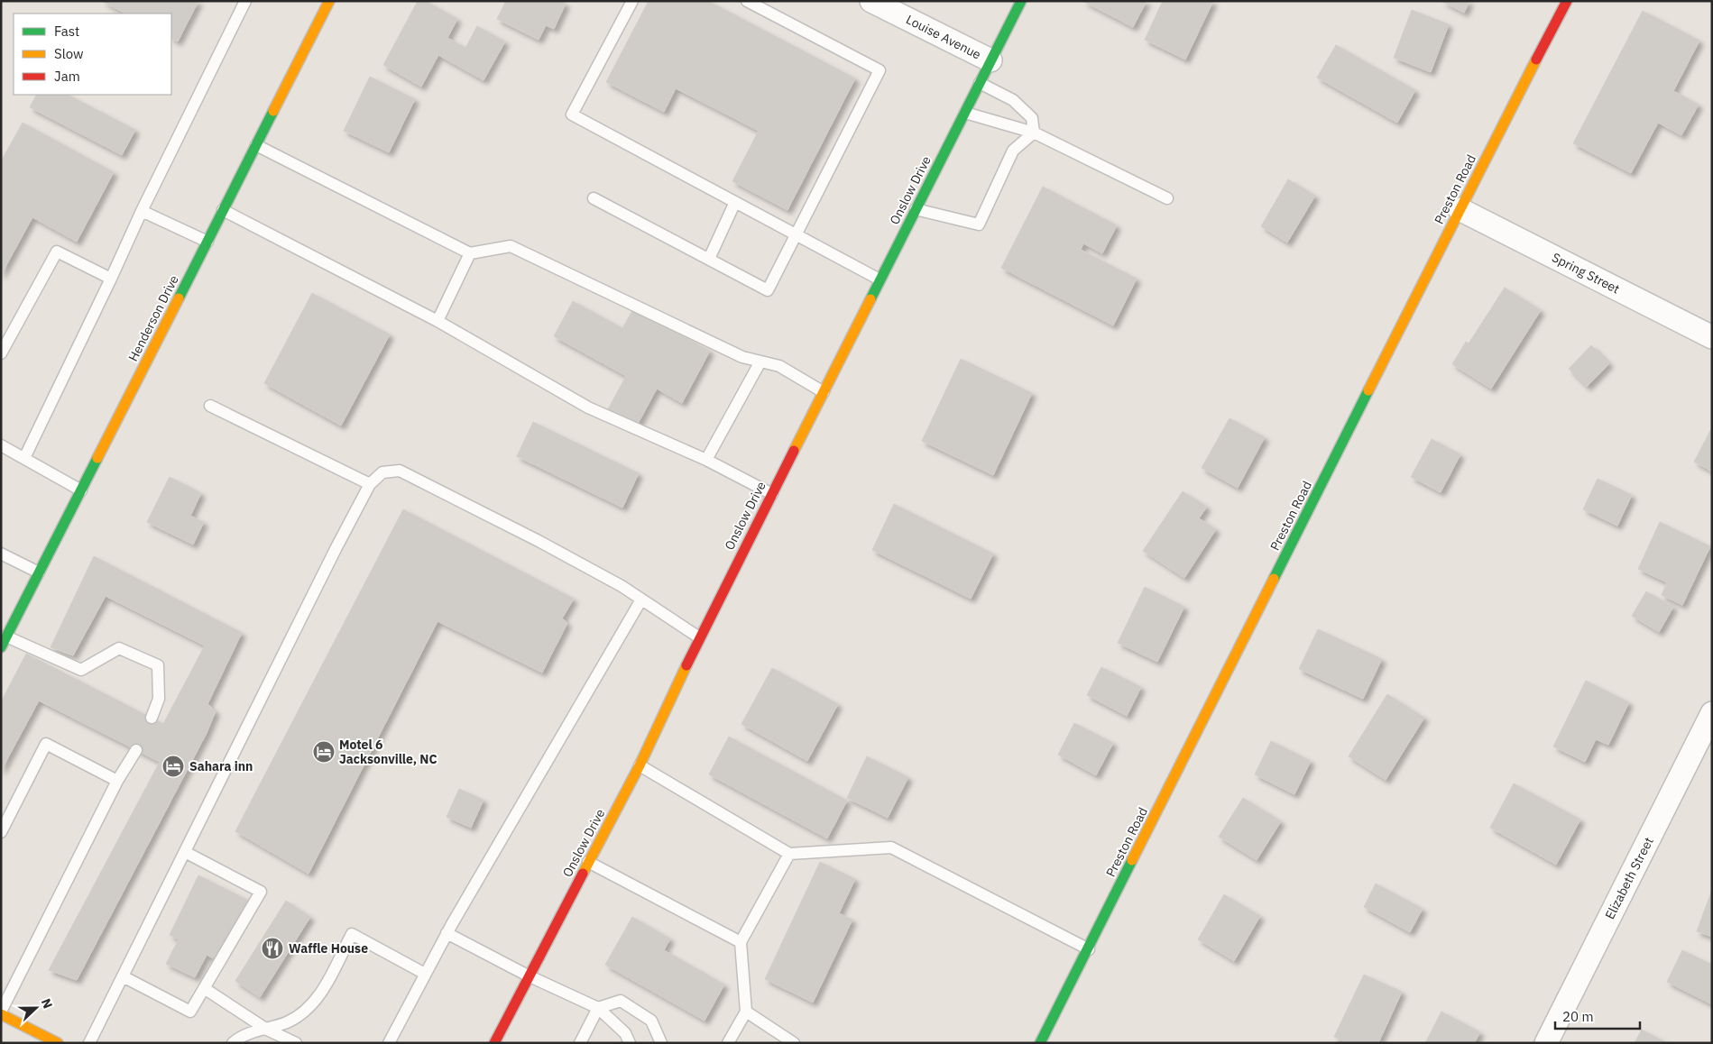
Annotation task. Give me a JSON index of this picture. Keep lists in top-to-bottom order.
{
  "streets": {
    "main road": ["Preston Road", "Onslow Drive", "Henderson Drive"],
    "street": ["Louise Avenue", "Spring Street", "Elizabeth Street"]
  },
  "crossings": [
    ["Louise Avenue", "Onslow Drive"],
    ["Preston Road", "Spring Street"]
  ],
  "places": {
    "hotel": ["Motel 6 Jacksonville, NC", "Sahara inn"],
    "restaurant": ["Waffle House"]
  },
  "legend": ["Fast", "Slow", "Jam"],
  "scale_bar": "20 m",
  "north": "right"
}
